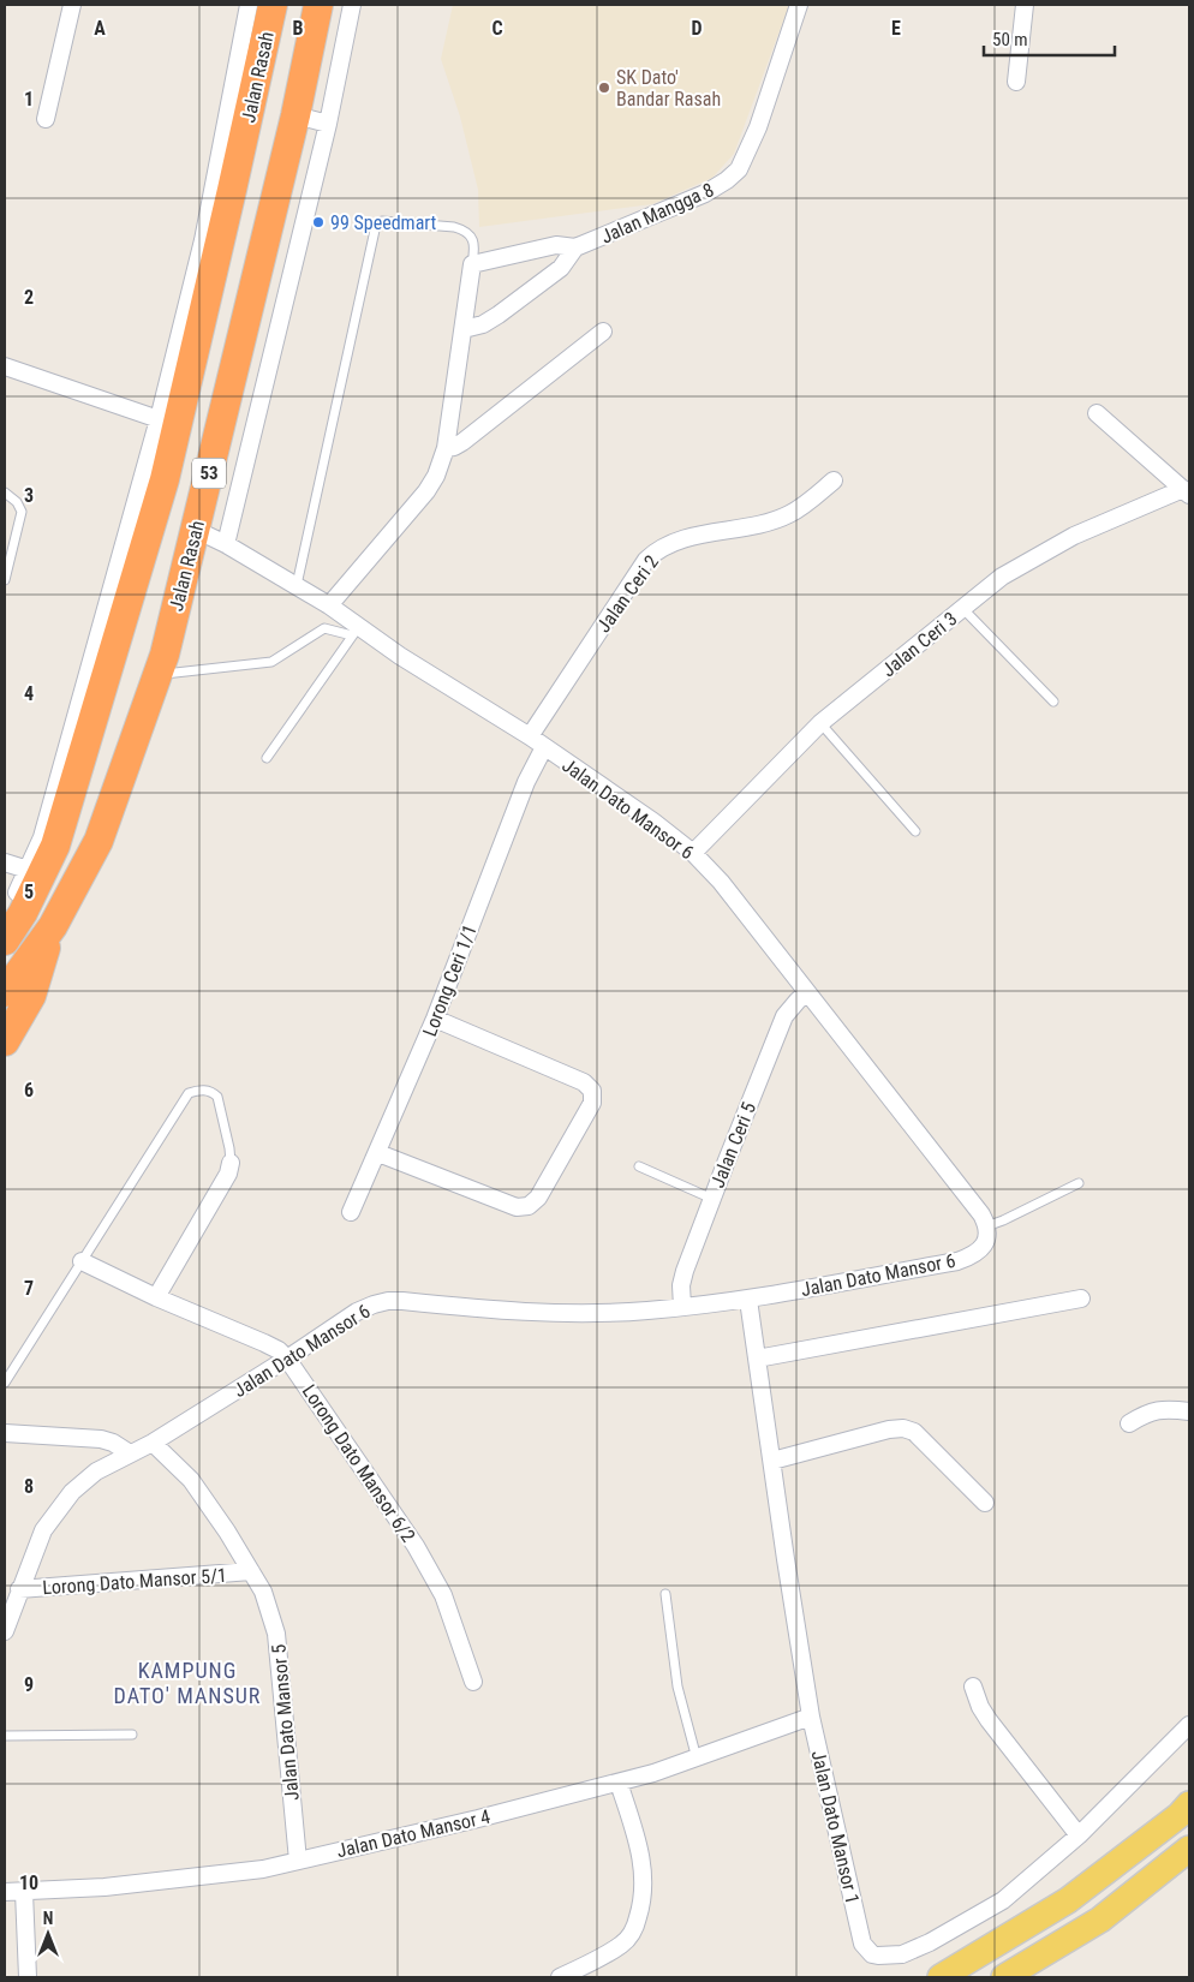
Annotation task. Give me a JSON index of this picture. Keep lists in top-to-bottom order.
{
  "streets": {
    "highway": ["Jalan Rasah", "53"],
    "street": [
      "Jalan Mangga 8",
      "Jalan Ceri 2",
      "Jalan Ceri 3",
      "Jalan Dato Mansor 6",
      "Lorong Ceri 1/1",
      "Jalan Ceri 5",
      "Lorong Dato Mansor 6/2",
      "Lorong Dato Mansor 5/1",
      "Jalan Dato Mansor 5",
      "Jalan Dato Mansor 1",
      "Jalan Dato Mansor 4"
    ]
  },
  "crossings": [
    ["Jalan Rasah", "Jalan Dato Mansor 6"],
    ["Jalan Ceri 2", "Jalan Dato Mansor 6"],
    ["Jalan Ceri 3", "Jalan Dato Mansor 6"],
    ["Jalan Dato Mansor 6", "Lorong Ceri 1/1"],
    ["Jalan Dato Mansor 6", "Jalan Ceri 5"],
    ["Jalan Dato Mansor 6", "Lorong Dato Mansor 6/2"],
    ["Jalan Dato Mansor 6", "Lorong Dato Mansor 5/1"],
    ["Jalan Dato Mansor 6", "Jalan Dato Mansor 5"],
    ["Jalan Dato Mansor 6", "Jalan Dato Mansor 1"],
    ["Lorong Dato Mansor 5/1", "Jalan Dato Mansor 5"],
    ["Jalan Dato Mansor 5", "Jalan Dato Mansor 4"],
    ["Jalan Dato Mansor 1", "Jalan Dato Mansor 4"]
  ],
  "districts": ["KAMPUNG DATO' MANSUR"],
  "places": ["SK Dato' Bandar Rasah", "99 Speedmart"],
  "scale_bar": "50 m",
  "north": "top",
  "grid": {
    "columns": [
      "A",
      "B",
      "C",
      "D",
      "E"
    ],
    "rows": [
      "1",
      "2",
      "3",
      "4",
      "5",
      "6",
      "7",
      "8",
      "9",
      "10"
    ]
  }
}
